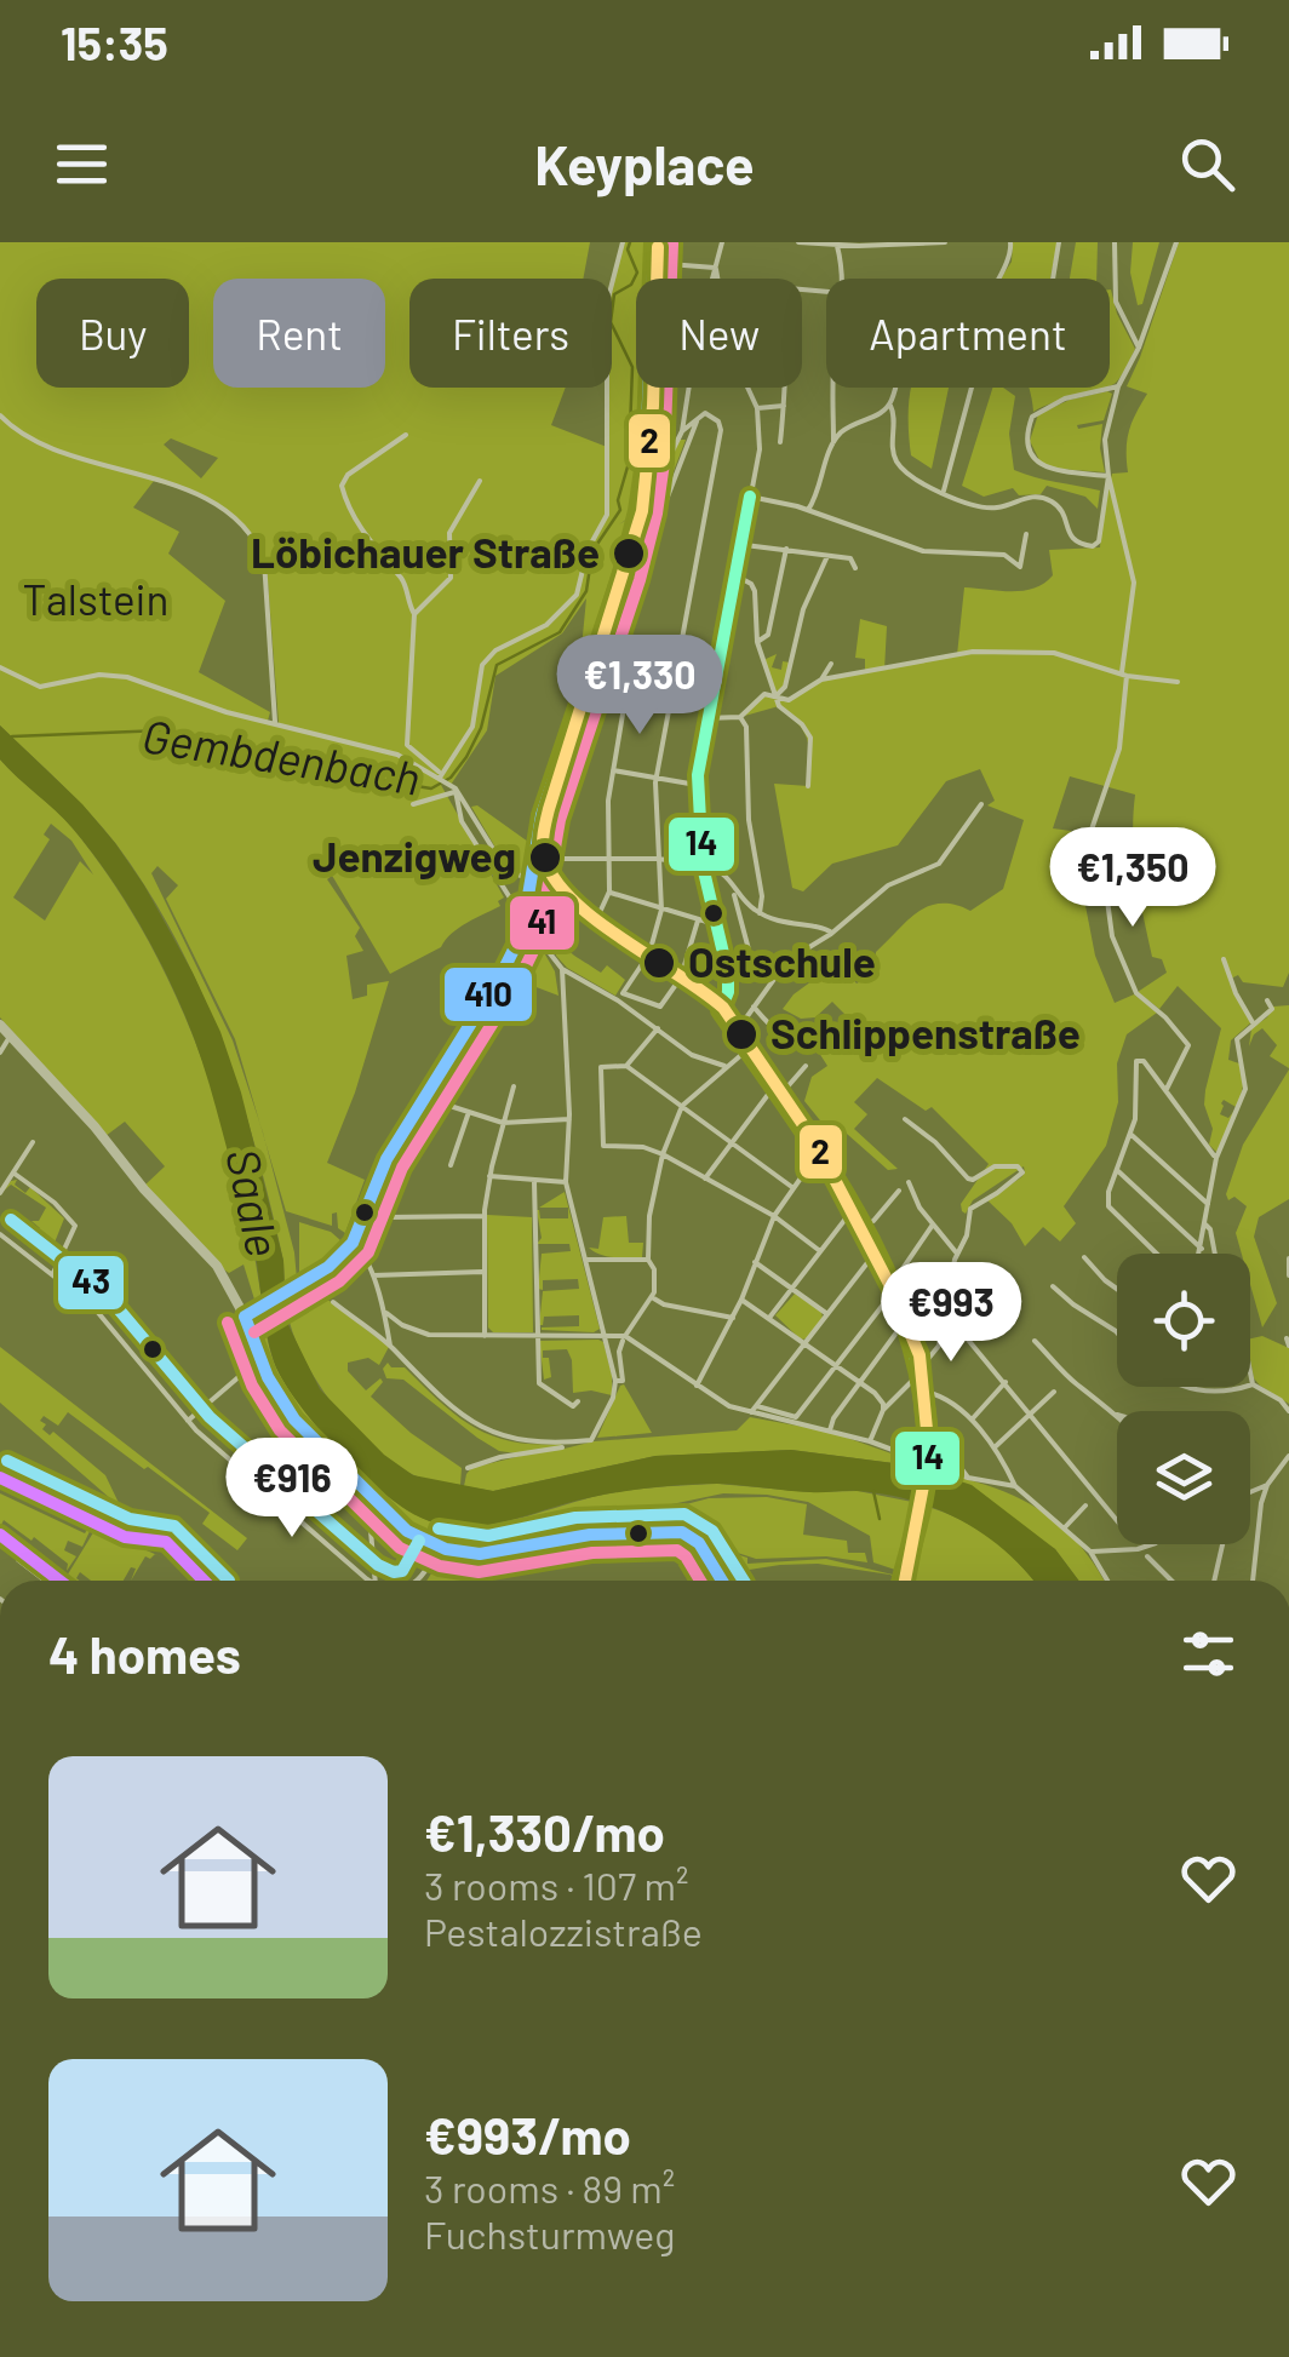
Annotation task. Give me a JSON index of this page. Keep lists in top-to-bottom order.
{
  "water": ["Gembdenbach", "Saale"],
  "parks": ["Talstein"],
  "places": [
    "Löbichauer Straße",
    "Jenzigweg",
    "Ostschule",
    "Schlippenstraße"
  ],
  "lines": [
    "transit line 410",
    "transit line 41",
    "transit line 2",
    "transit line 14",
    "transit line 43"
  ],
  "page": {
    "status": "15:35",
    "header": "Keyplace",
    "chip": [
      "Buy",
      "Rent",
      "Filters",
      "New",
      "Apartment"
    ],
    "price": [
      "€1,330",
      "€1,350",
      "€993",
      "€916"
    ],
    "heading": "4 homes",
    "list": [
      {
        "name": "€1,330/mo",
        "note": "3 rooms · 107 m² · Pestalozzistraße"
      },
      {
        "name": "€993/mo",
        "note": "3 rooms · 89 m² · Fuchsturmweg"
      }
    ]
  }
}
